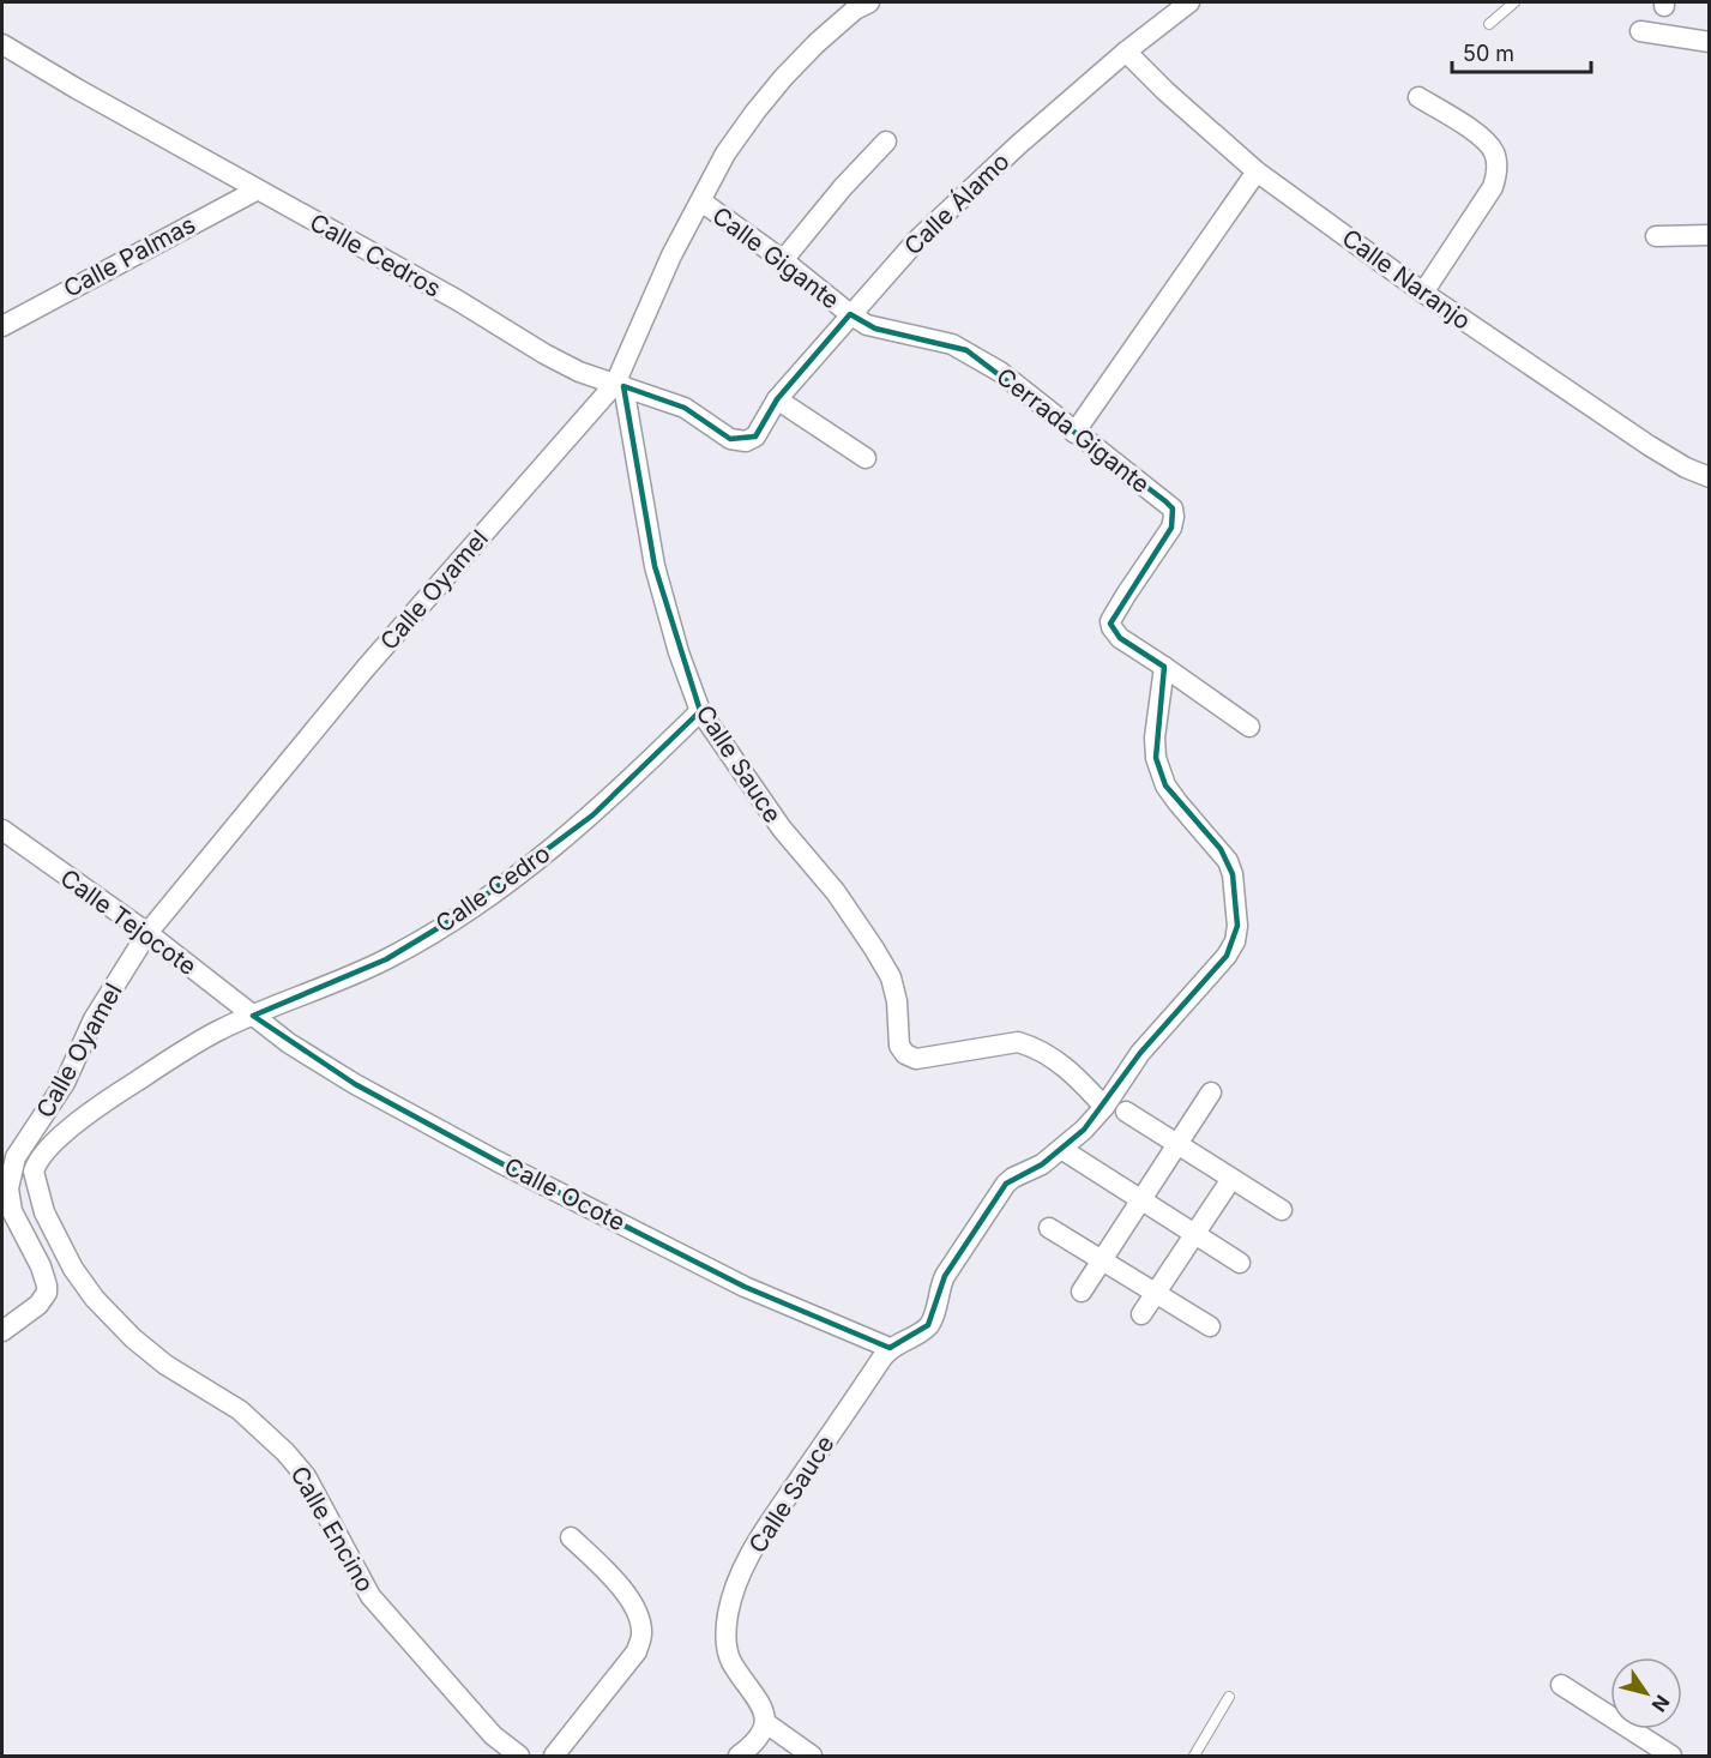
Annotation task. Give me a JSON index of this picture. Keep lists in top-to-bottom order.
{
  "streets": {
    "street": [
      "Calle Álamo",
      "Calle Cedros",
      "Calle Palmas",
      "Calle Gigante",
      "Calle Naranjo",
      "Cerrada Gigante",
      "Calle Oyamel",
      "Calle Sauce",
      "Calle Cedro",
      "Calle Tejocote",
      "Calle Ocote",
      "Calle Encino"
    ]
  },
  "crossings": [
    ["Calle Álamo", "Calle Cedros"],
    ["Calle Álamo", "Calle Gigante"],
    ["Calle Álamo", "Calle Naranjo"],
    ["Calle Álamo", "Cerrada Gigante"],
    ["Calle Cedros", "Calle Palmas"],
    ["Calle Cedros", "Calle Oyamel"],
    ["Calle Cedros", "Calle Sauce"],
    ["Calle Gigante", "Cerrada Gigante"],
    ["Calle Gigante", "Calle Oyamel"],
    ["Cerrada Gigante", "Calle Sauce"],
    ["Calle Oyamel", "Calle Sauce"],
    ["Calle Oyamel", "Calle Tejocote"],
    ["Calle Sauce", "Calle Cedro"],
    ["Calle Sauce", "Calle Ocote"],
    ["Calle Cedro", "Calle Tejocote"],
    ["Calle Cedro", "Calle Ocote"],
    ["Calle Cedro", "Calle Encino"],
    ["Calle Tejocote", "Calle Ocote"]
  ],
  "scale_bar": "50 m",
  "north": "bottom right"
}
